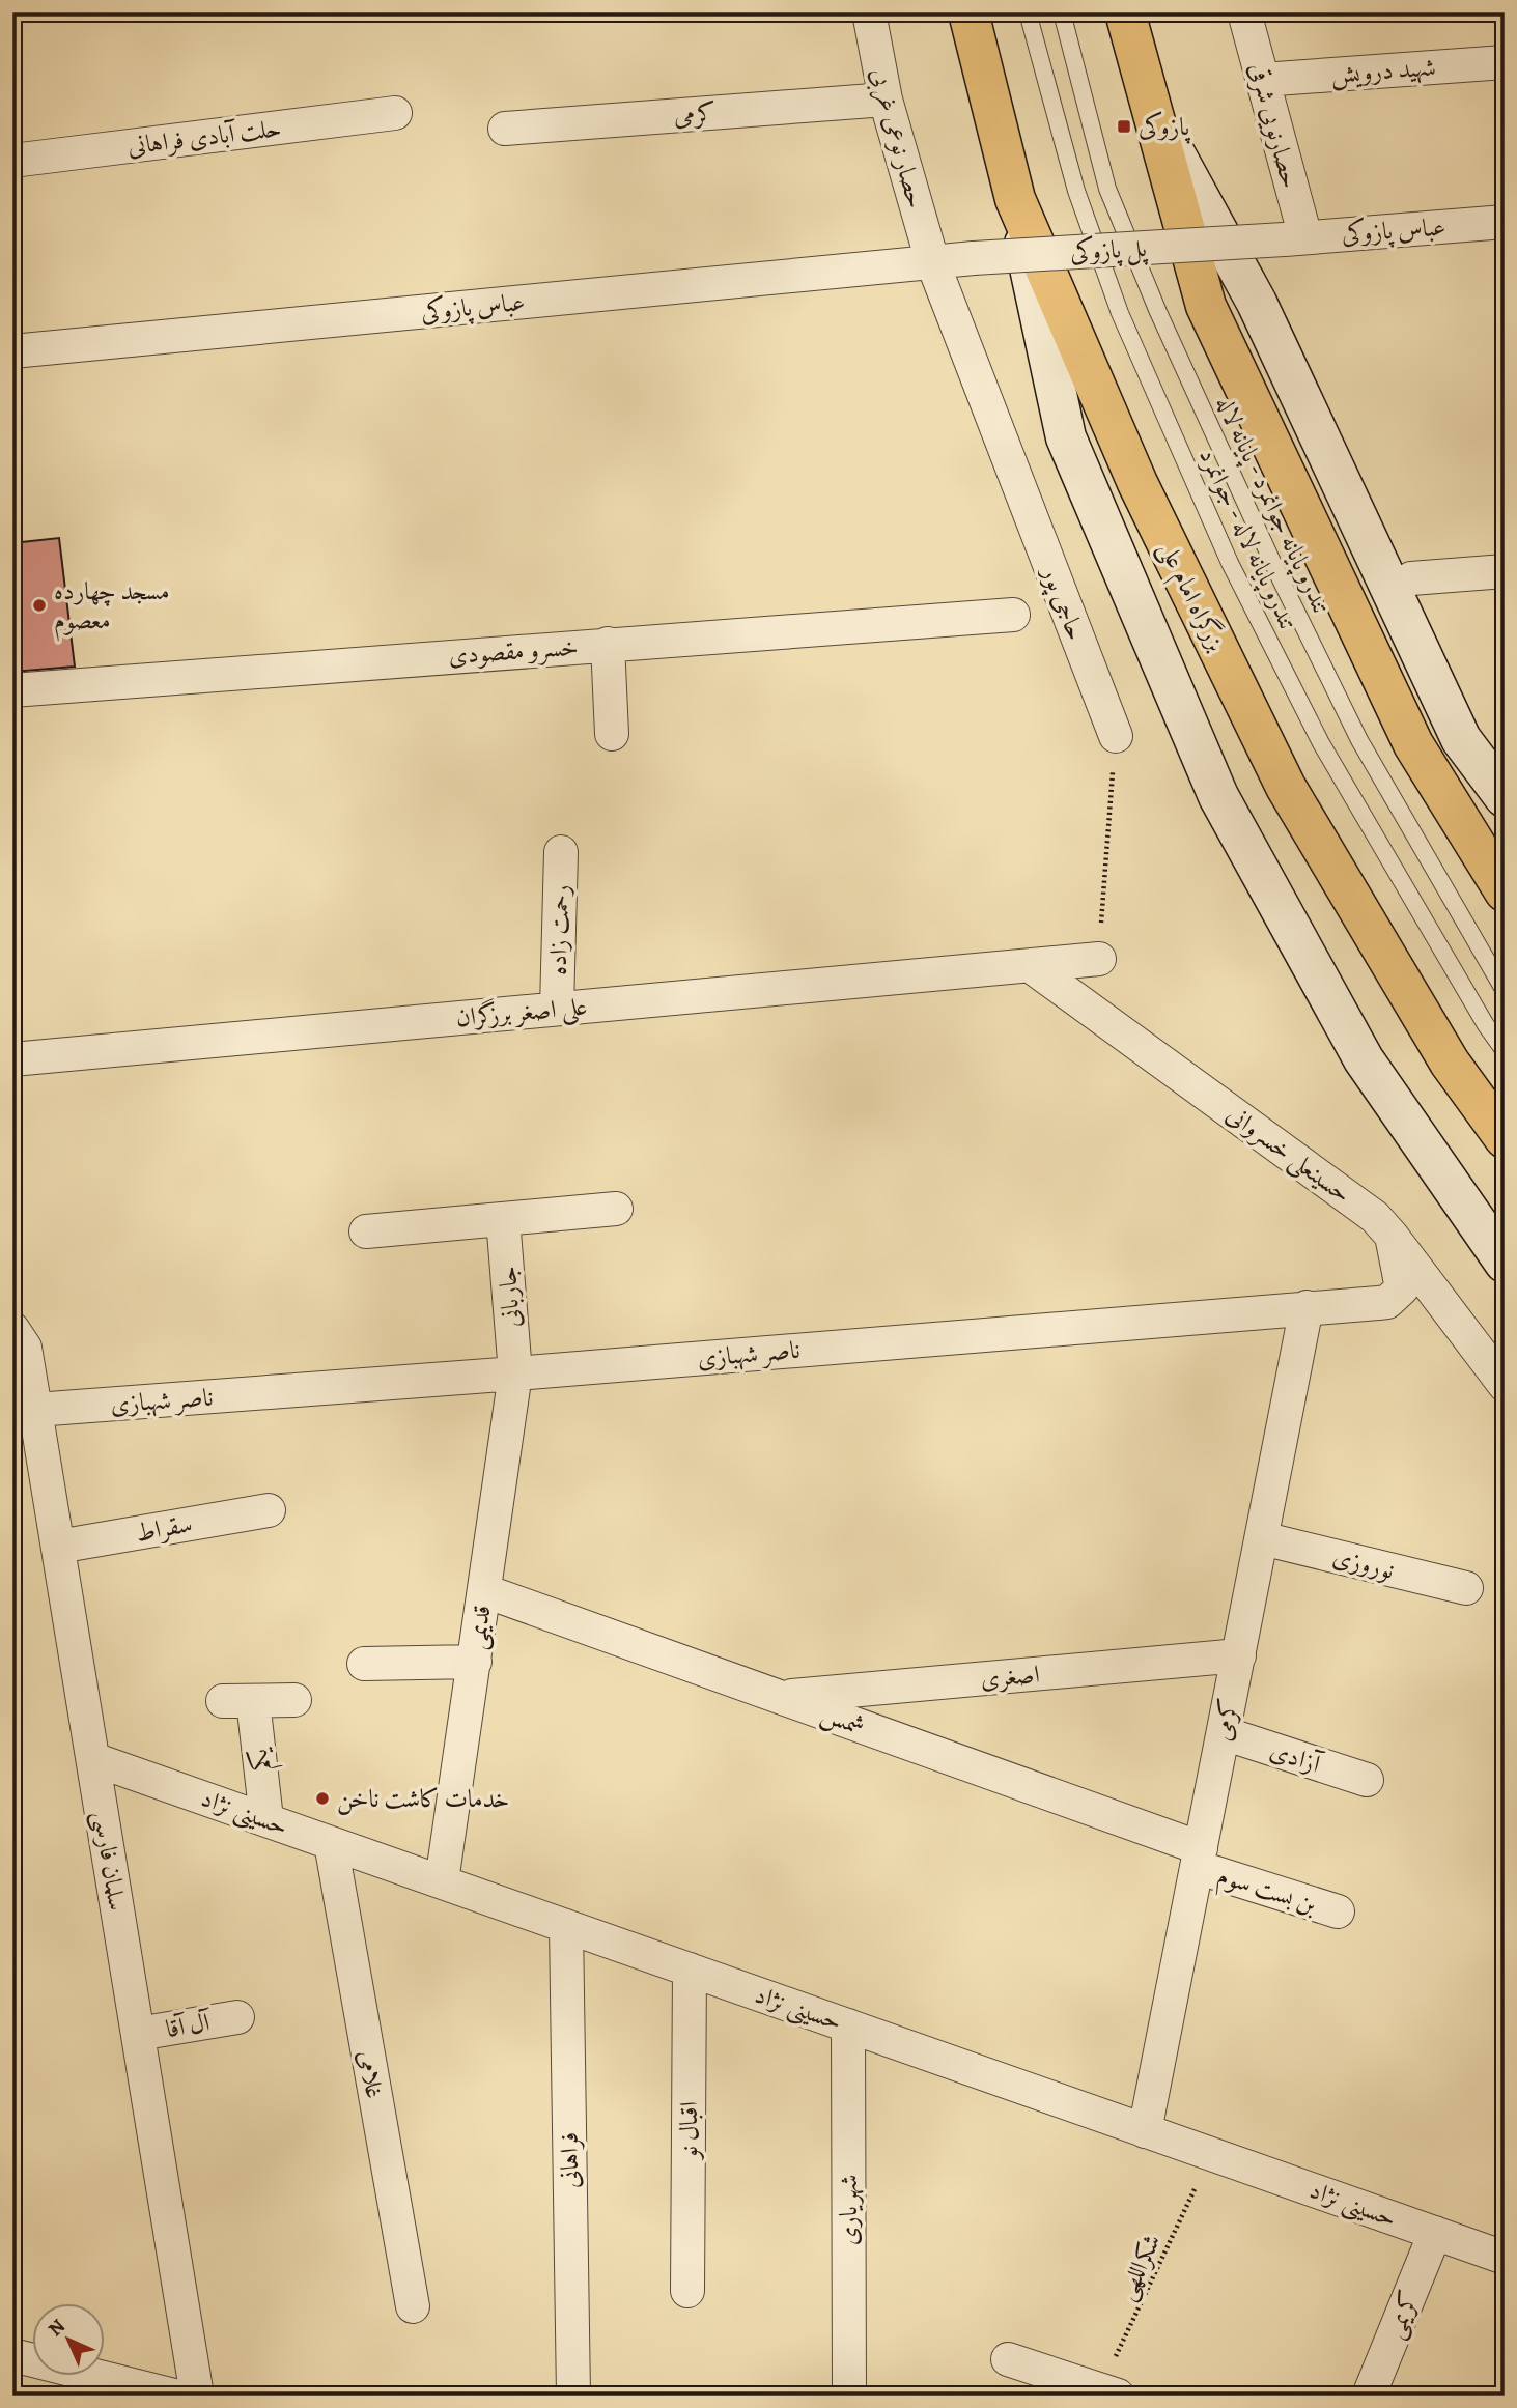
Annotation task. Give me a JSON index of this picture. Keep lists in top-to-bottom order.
{
  "streets": {
    "highway": ["بزرگراه امام علی"],
    "street": [
      "شهید درویش",
      "کرمی",
      "حصارنویی شرقی",
      "حلت آبادی فراهانی",
      "حصار نوعی غربی",
      "عباس پازوکی",
      "پل پازوکی",
      "حاجی پور",
      "خسرو مقصودی",
      "رحمت زاده",
      "علی اصغر برزگران",
      "حسینعلی خسروانی",
      "جاربانی",
      "ناصر شهبازی",
      "سقراط",
      "نوروزی",
      "قدیمی",
      "اصغری",
      "شمس",
      "آزادی",
      "یکم",
      "حسینی نژاد",
      "سلمان فارسی",
      "بن بست سوم",
      "آل آقا",
      "غلامی",
      "اقبال نو",
      "فراهانی",
      "شهریاری",
      "کریمی"
    ],
    "lane": ["تندرو پایانه جوانمرد - پایانه لاله", "تندرو پایانه لاله - جوانمرد"],
    "path": ["شکراللهی"]
  },
  "crossings": [
    ["شهید درویش", "حصارنویی شرقی"],
    ["کرمی", "حصار نوعی غربی"],
    ["کرمی", "ناصر شهبازی"],
    ["کرمی", "نوروزی"],
    ["کرمی", "اصغری"],
    ["کرمی", "شمس"],
    ["کرمی", "آزادی"],
    ["کرمی", "حسینی نژاد"],
    ["کرمی", "بن بست سوم"],
    ["حصارنویی شرقی", "عباس پازوکی"],
    ["حصارنویی شرقی", "پل پازوکی"],
    ["حصار نوعی غربی", "عباس پازوکی"],
    ["حصار نوعی غربی", "پل پازوکی"],
    ["حصار نوعی غربی", "حاجی پور"],
    ["عباس پازوکی", "پل پازوکی"],
    ["عباس پازوکی", "حاجی پور"],
    ["پل پازوکی", "حاجی پور"],
    ["رحمت زاده", "علی اصغر برزگران"],
    ["علی اصغر برزگران", "حسینعلی خسروانی"],
    ["حسینعلی خسروانی", "ناصر شهبازی"],
    ["جاربانی", "ناصر شهبازی"],
    ["جاربانی", "قدیمی"],
    ["ناصر شهبازی", "قدیمی"],
    ["ناصر شهبازی", "سلمان فارسی"],
    ["سقراط", "سلمان فارسی"],
    ["قدیمی", "شمس"],
    ["قدیمی", "حسینی نژاد"],
    ["اصغری", "شمس"],
    ["شمس", "بن بست سوم"],
    ["یکم", "حسینی نژاد"],
    ["حسینی نژاد", "سلمان فارسی"],
    ["حسینی نژاد", "غلامی"],
    ["حسینی نژاد", "اقبال نو"],
    ["حسینی نژاد", "فراهانی"],
    ["حسینی نژاد", "شهریاری"],
    ["حسینی نژاد", "شکراللهی"],
    ["حسینی نژاد", "کریمی"],
    ["سلمان فارسی", "آل آقا"]
  ],
  "places": {
    "transit": ["پازوکی"],
    "other": ["مسجد چهارده معصوم", "خدمات کاشت ناخن"]
  },
  "north": "top left"
}
